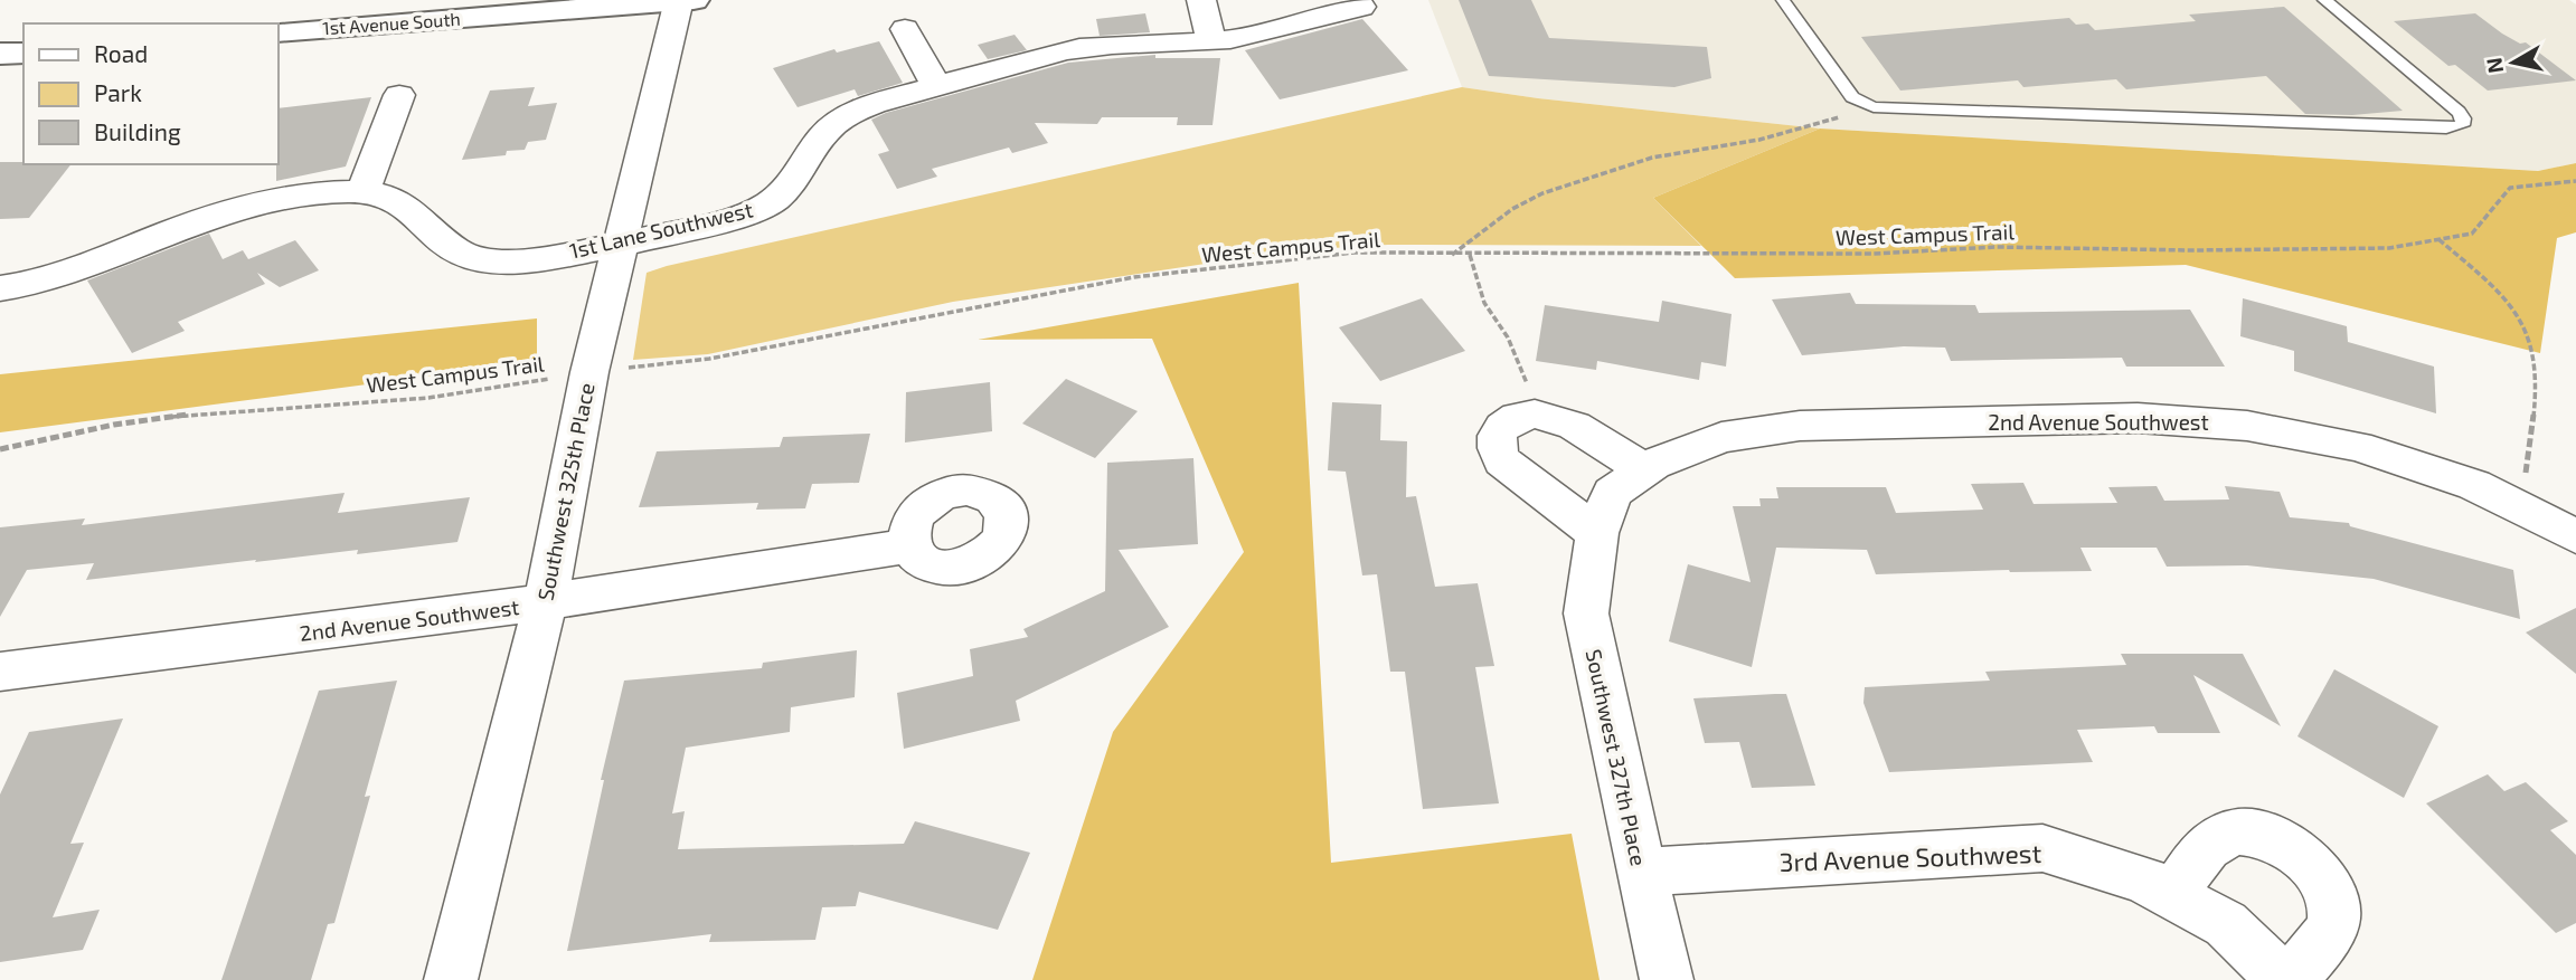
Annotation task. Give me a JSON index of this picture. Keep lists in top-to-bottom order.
{
  "streets": {
    "main road": ["1st Avenue South"],
    "street": [
      "1st Lane Southwest",
      "2nd Avenue Southwest",
      "Southwest 325th Place",
      "Southwest 327th Place",
      "3rd Avenue Southwest"
    ],
    "path": ["West Campus Trail"]
  },
  "crossings": [
    ["1st Avenue South", "Southwest 325th Place"],
    ["1st Lane Southwest", "Southwest 325th Place"],
    ["West Campus Trail", "Southwest 325th Place"],
    ["2nd Avenue Southwest", "Southwest 325th Place"],
    ["2nd Avenue Southwest", "Southwest 327th Place"],
    ["Southwest 327th Place", "3rd Avenue Southwest"]
  ],
  "legend": ["Road", "Park", "Building"],
  "north": "left"
}
